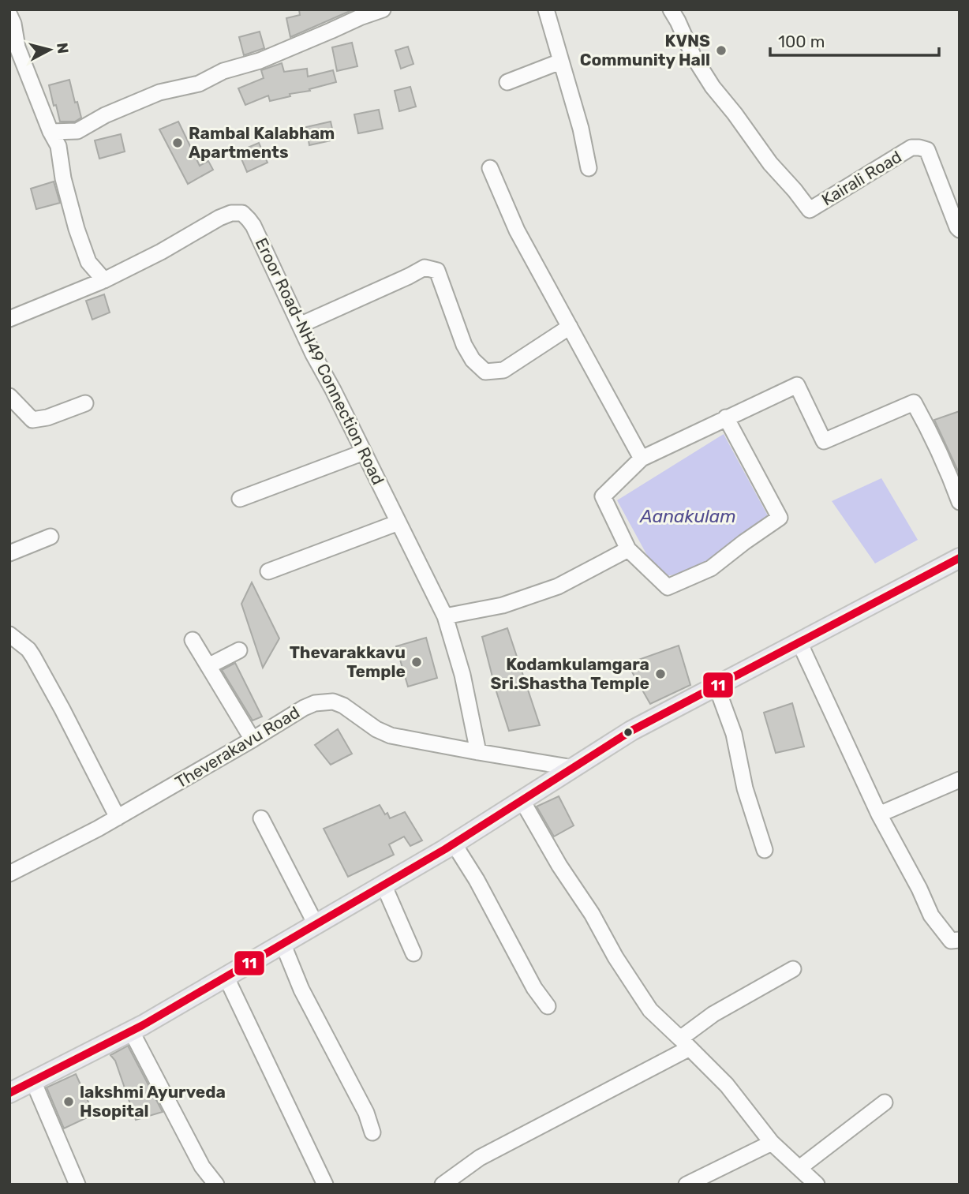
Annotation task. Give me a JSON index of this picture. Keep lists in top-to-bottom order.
{
  "streets": {
    "street": ["Kairali Road", "Eroor Road-NH49 Connection Road", "Theverakavu Road"]
  },
  "crossings": [
    ["Eroor Road-NH49 Connection Road", "Theverakavu Road"]
  ],
  "water": ["Aanakulam"],
  "places": [
    "KVNS Community Hall",
    "Rambal Kalabham Apartments",
    "Thevarakkavu Temple",
    "Kodamkulamgara Sri.Shastha Temple",
    "lakshmi Ayurveda Hsopital"
  ],
  "lines": ["transit line 11"],
  "scale_bar": "100 m",
  "north": "right"
}
